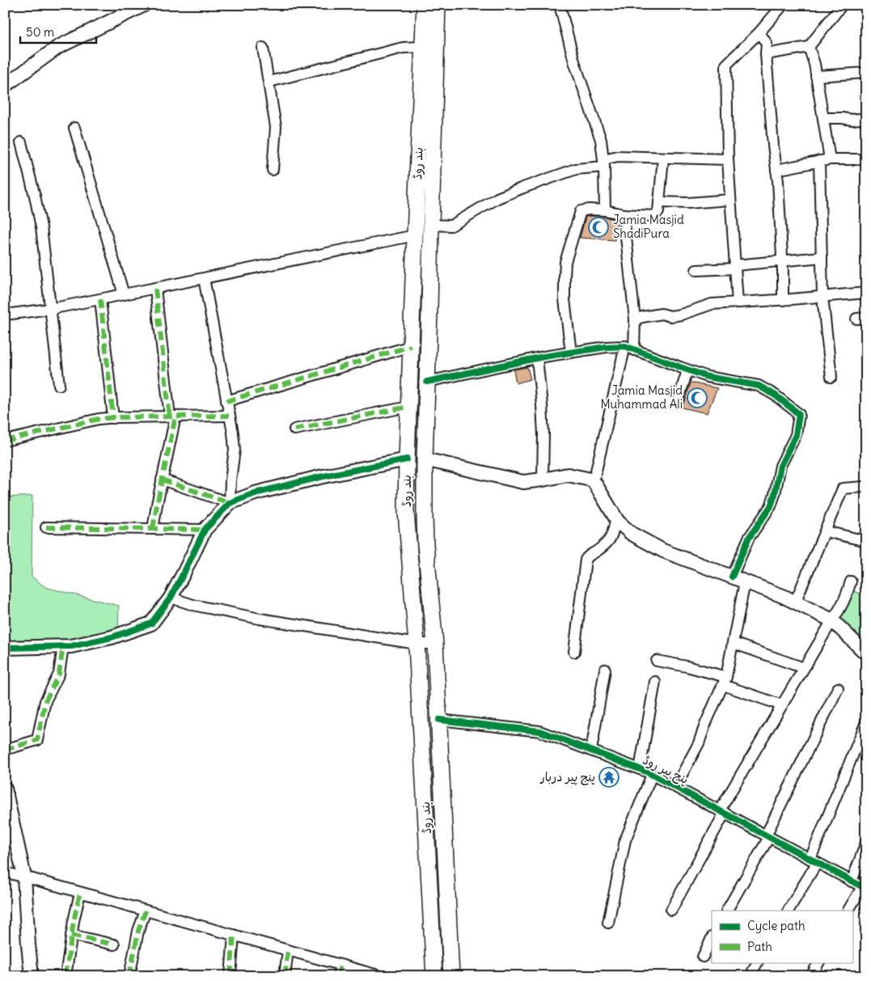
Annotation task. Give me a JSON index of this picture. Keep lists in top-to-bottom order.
{
  "streets": {
    "main road": ["بند روڈ"],
    "street": ["پنج پیر روڈ"]
  },
  "crossings": [
    ["بند روڈ", "پنج پیر روڈ"]
  ],
  "places": {
    "mosque": ["Jamia Masjid ShadiPura", "Jamia Masjid Muhammad Ali"],
    "temple": ["پنج پیر دربار"]
  },
  "legend": ["Cycle path", "Path"],
  "scale_bar": "50 m"
}
